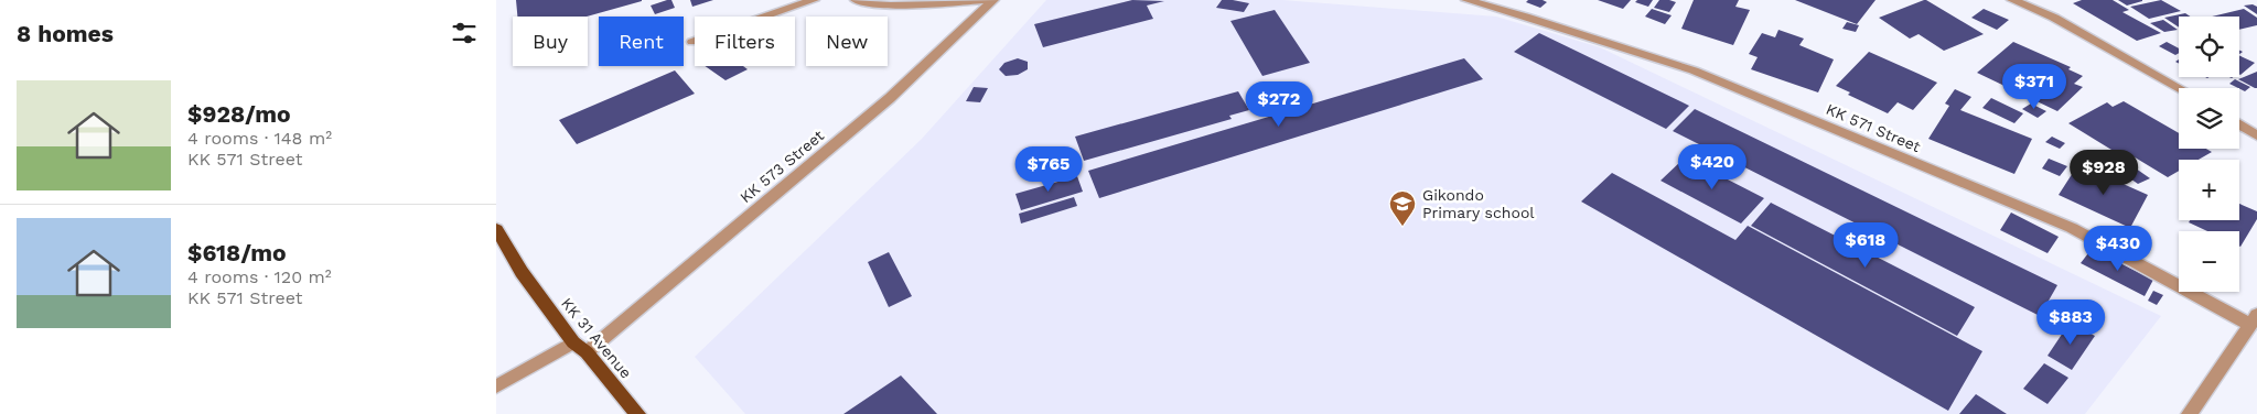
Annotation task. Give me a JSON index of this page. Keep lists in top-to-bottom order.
{
  "streets": {
    "main road": ["KK 31 Avenue"],
    "street": ["KK 571 Street", "KK 573 Street"]
  },
  "crossings": [
    ["KK 573 Street", "KK 31 Avenue"]
  ],
  "places": {
    "school or university": ["Gikondo Primary school"]
  },
  "page": {
    "heading": "8 homes",
    "map_buttons": ["+", "−"],
    "chip": [
      "Buy",
      "Rent",
      "Filters",
      "New"
    ],
    "price": [
      "$371",
      "$272",
      "$420",
      "$765",
      "$928",
      "$618",
      "$430",
      "$883"
    ],
    "list": [
      {
        "name": "$928/mo",
        "note": "4 rooms · 148 m² · KK 571 Street"
      },
      {
        "name": "$618/mo",
        "note": "4 rooms · 120 m² · KK 571 Street"
      }
    ]
  }
}
